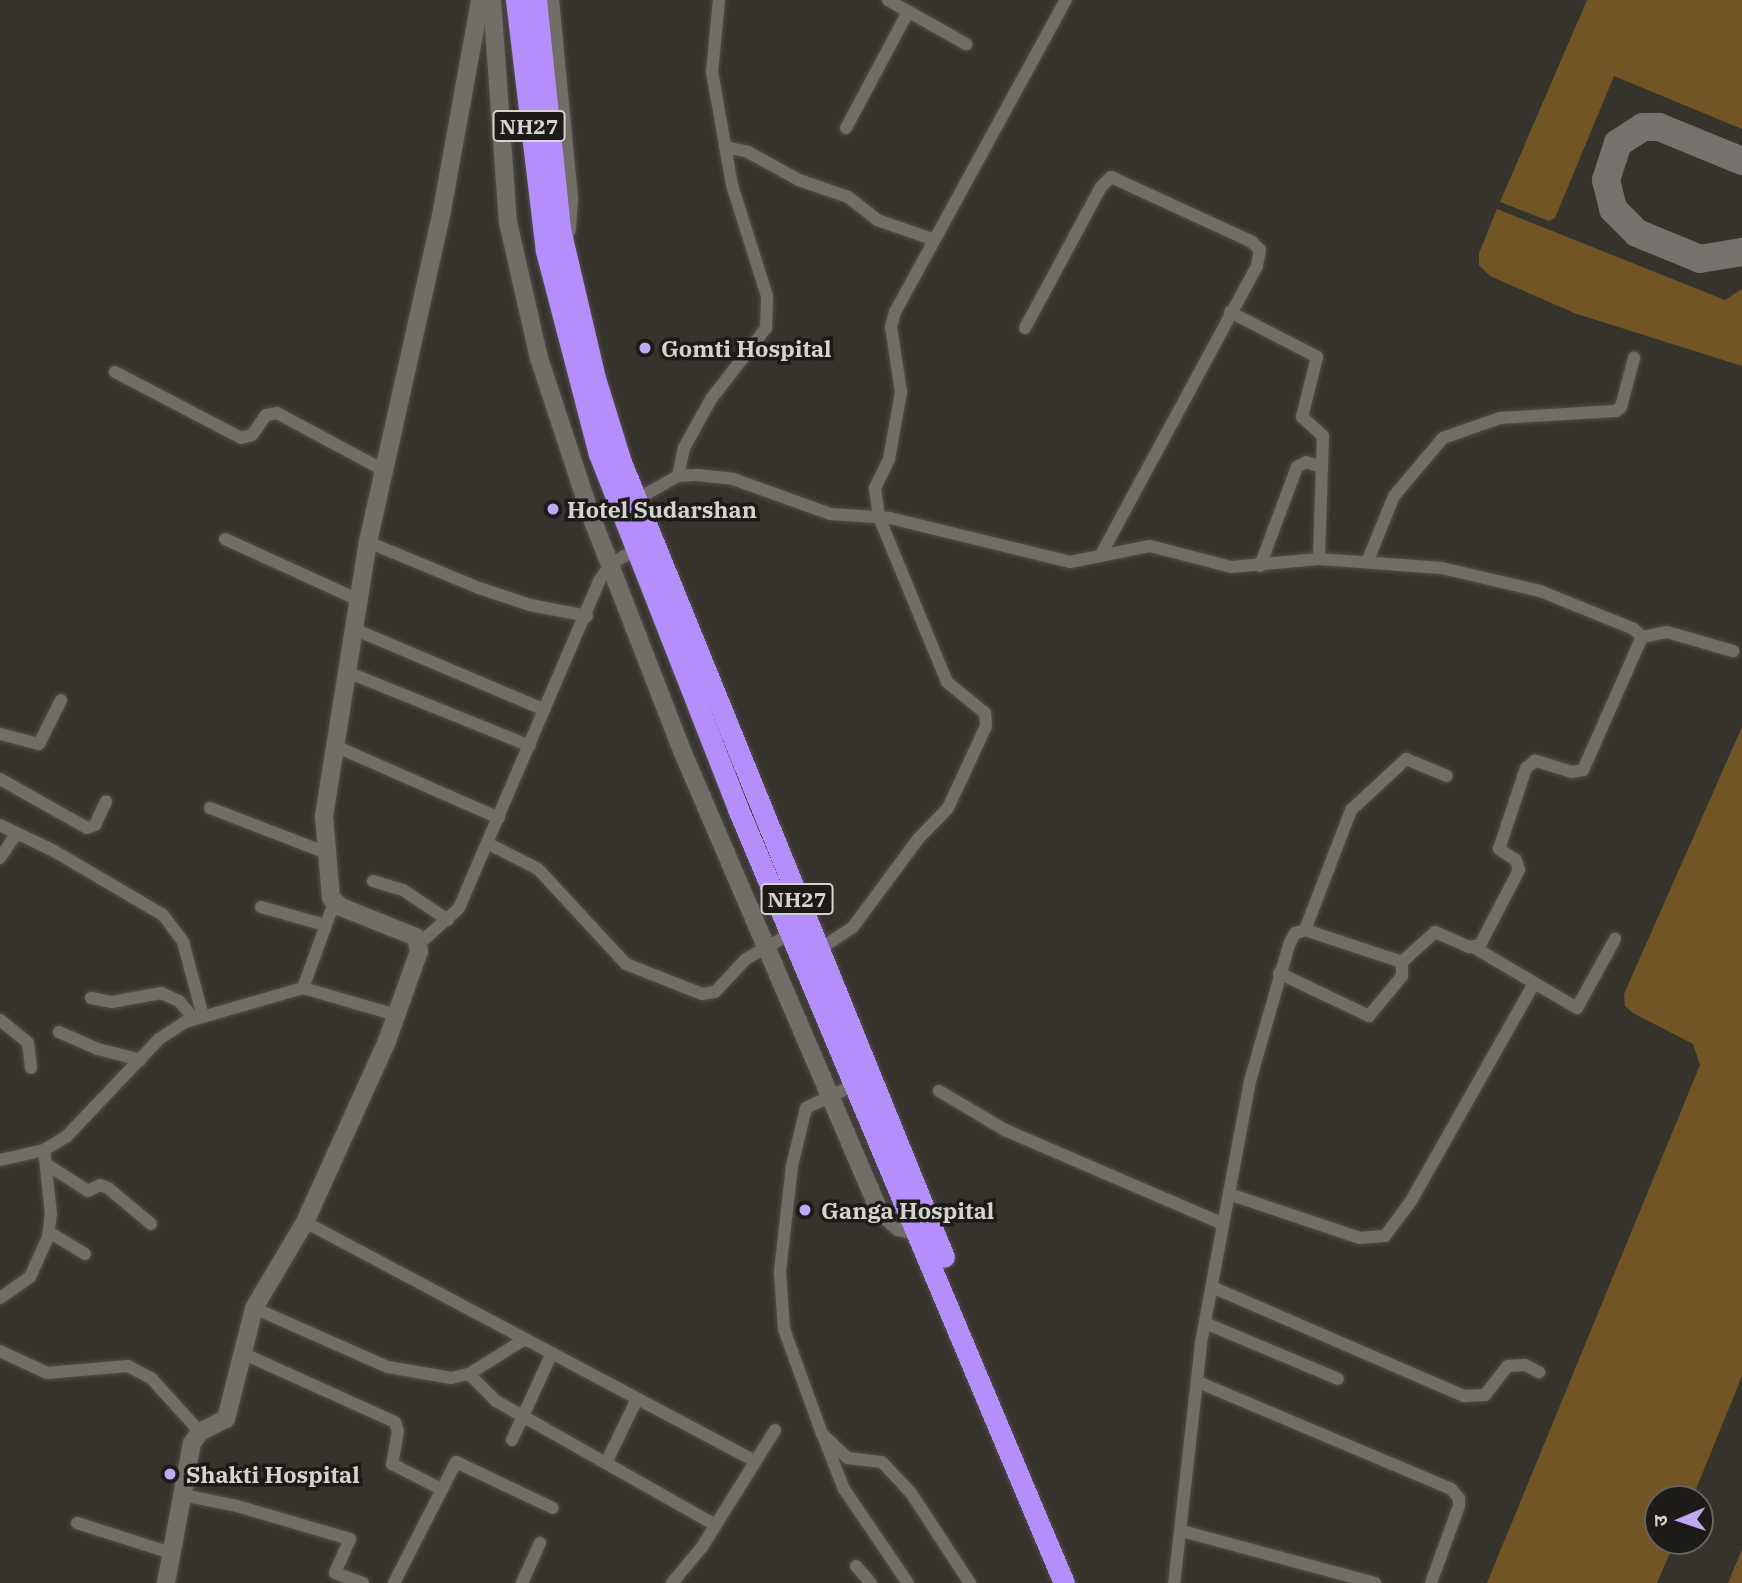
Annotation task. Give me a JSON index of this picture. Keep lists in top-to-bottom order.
{
  "streets": {
    "highway": ["NH27"]
  },
  "places": [
    "Gomti Hospital",
    "Hotel Sudarshan",
    "Ganga Hospital",
    "Shakti Hospital"
  ],
  "north": "left"
}
